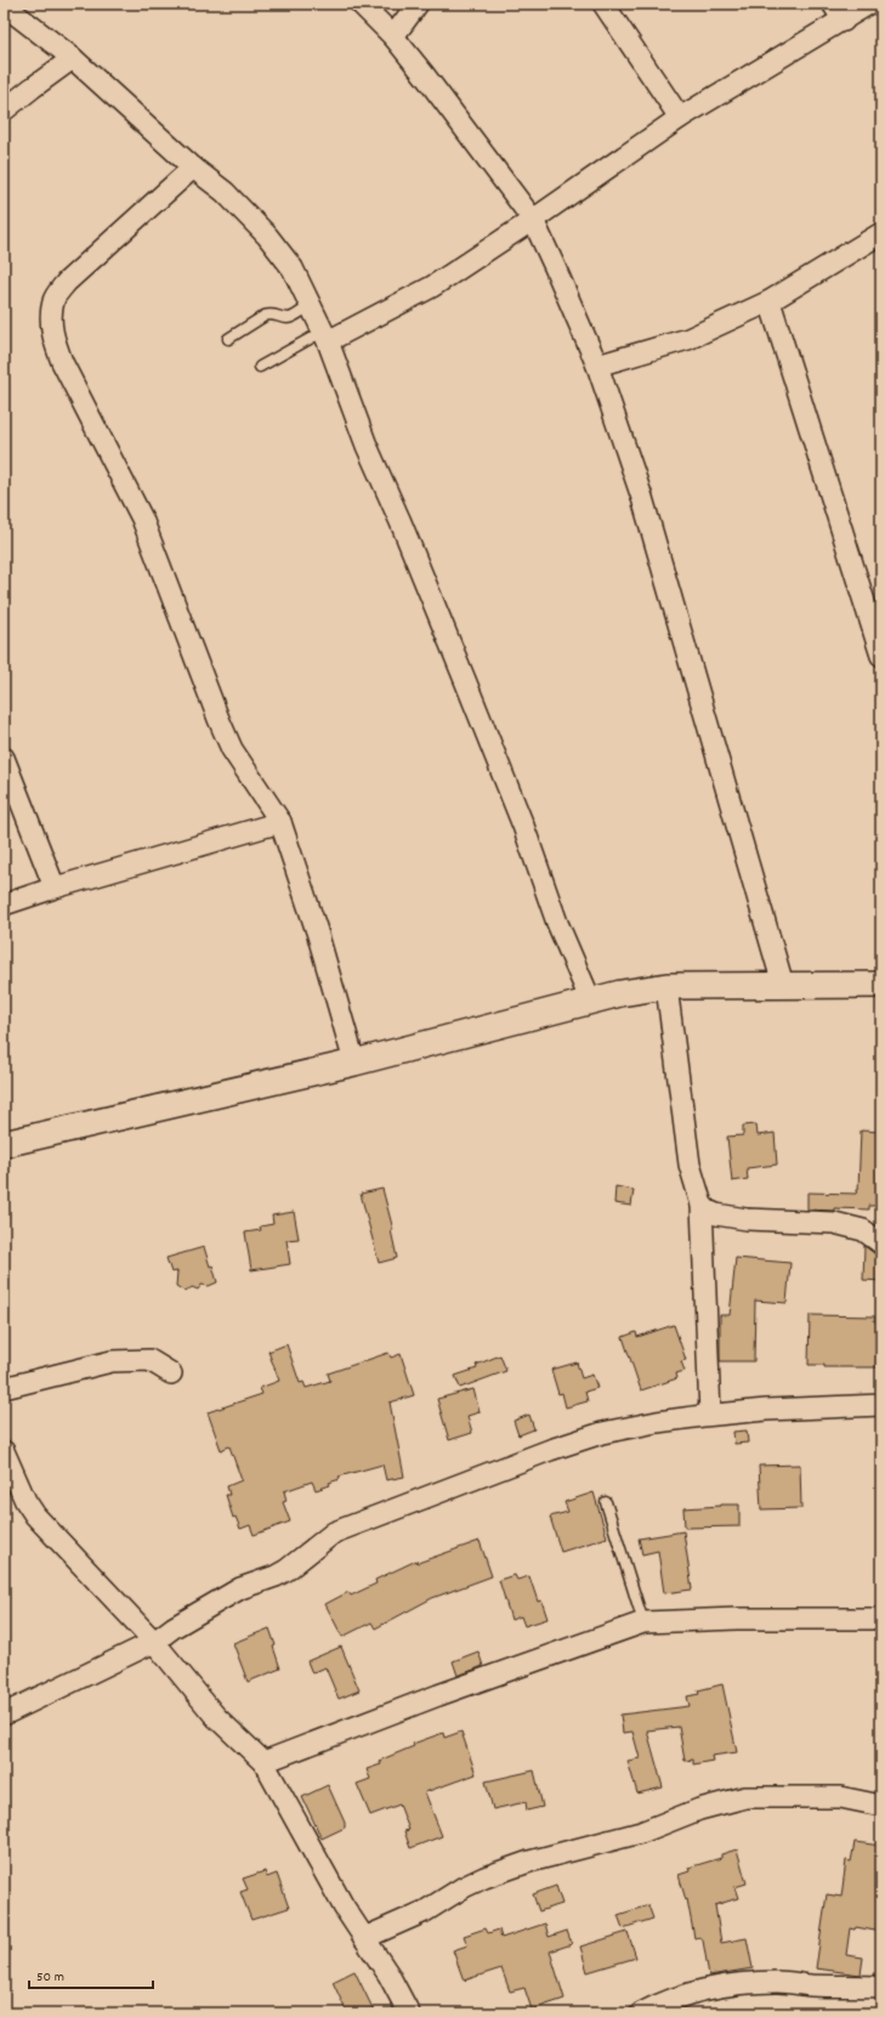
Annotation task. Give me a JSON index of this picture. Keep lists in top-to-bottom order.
{
  "scale_bar": "50 m"
}
